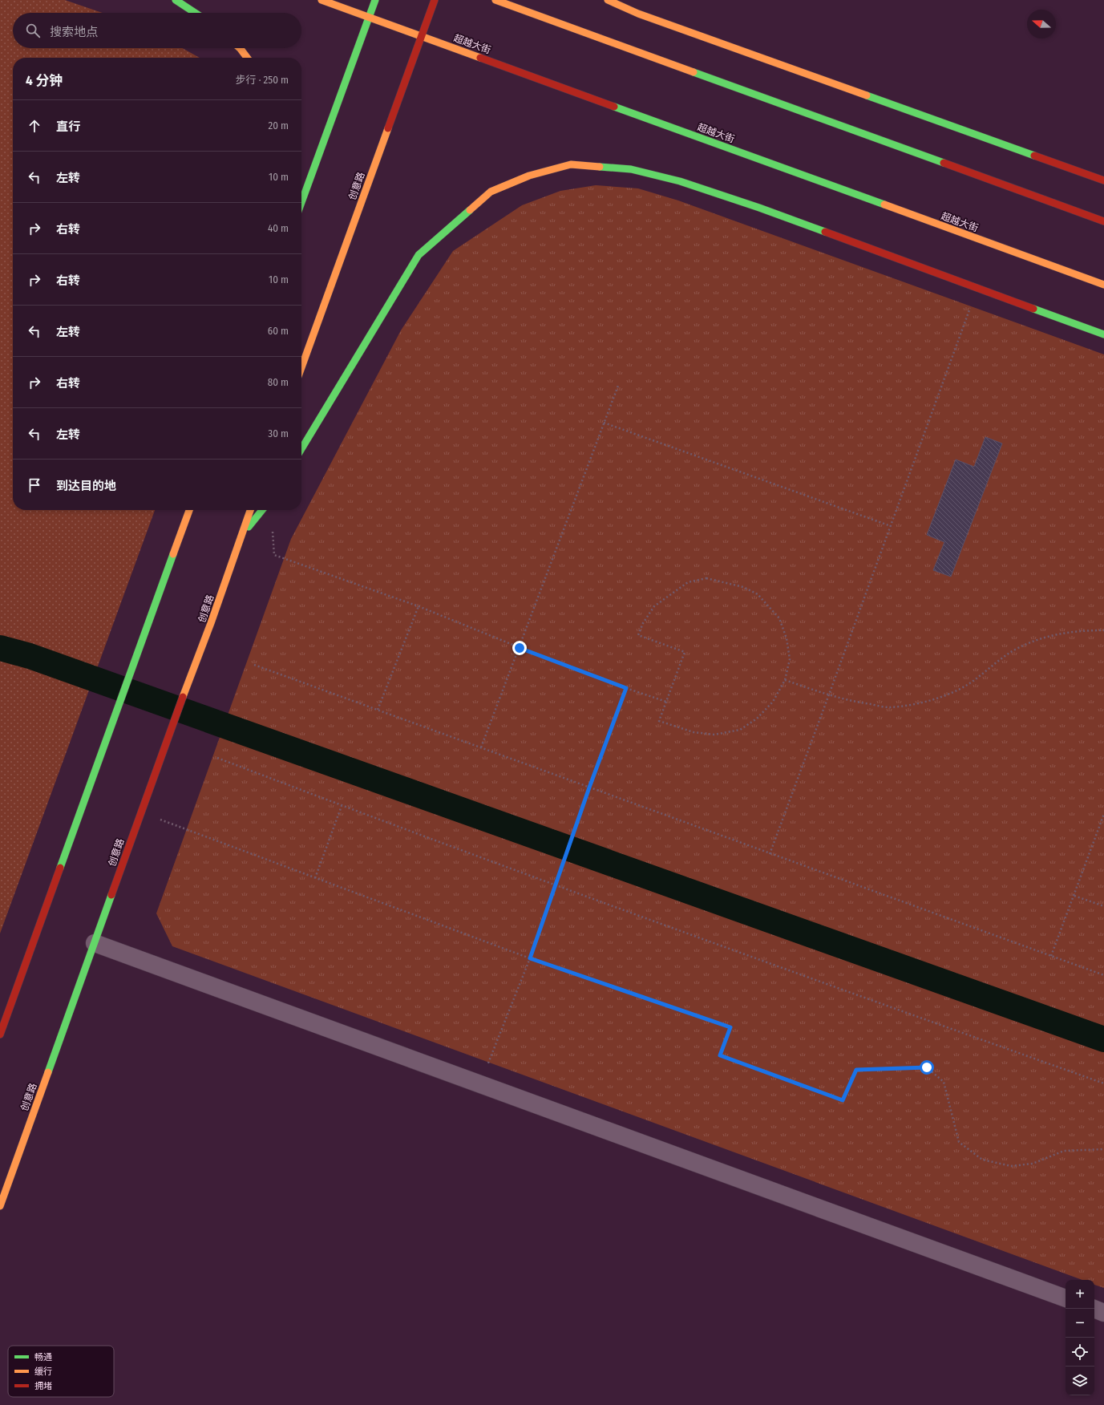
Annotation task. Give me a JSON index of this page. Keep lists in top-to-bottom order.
{
  "streets": {
    "street": ["超越大街", "创意路"]
  },
  "crossings": [
    ["超越大街", "创意路"]
  ],
  "legend": ["畅通", "缓行", "拥堵"],
  "north": "left",
  "page": {
    "search": "搜索地点",
    "heading": ["4 分钟", "步行 · 250 m"],
    "list": [
      ["直行", "20 m"],
      ["左转", "10 m"],
      ["右转", "40 m"],
      ["右转", "10 m"],
      ["左转", "60 m"],
      ["右转", "80 m"],
      ["左转", "30 m"],
      "到达目的地"
    ],
    "map_buttons": ["+", "−"]
  }
}
